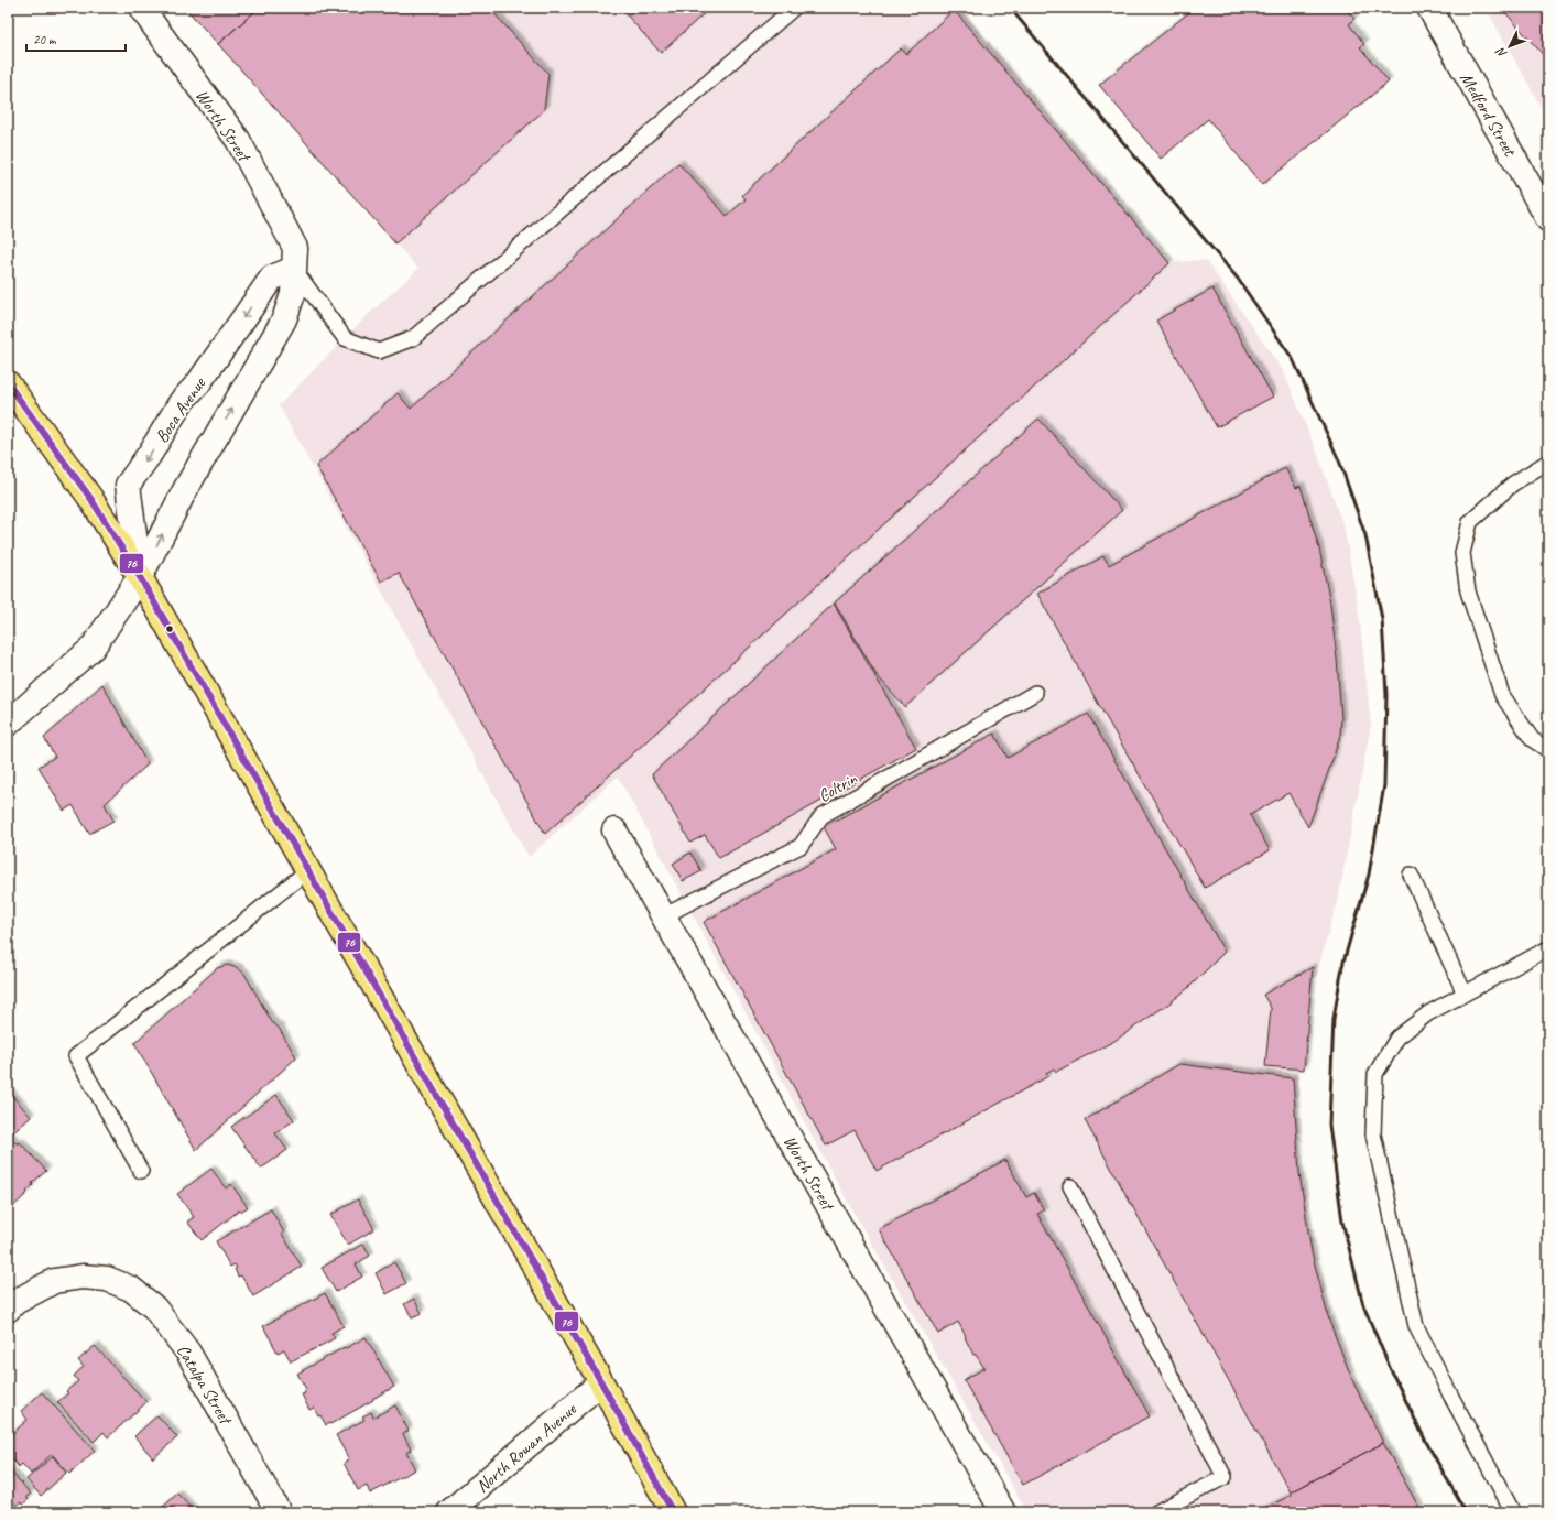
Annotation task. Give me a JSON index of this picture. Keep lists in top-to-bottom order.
{
  "streets": {
    "street": [
      "Medford Street",
      "Worth Street",
      "Boca Avenue",
      "Catalpa Street",
      "North Rowan Avenue"
    ],
    "lane": ["Coltrin"]
  },
  "crossings": [
    ["Worth Street", "Boca Avenue"],
    ["Worth Street", "Coltrin"]
  ],
  "lines": ["transit line 76"],
  "scale_bar": "20 m",
  "north": "bottom left"
}
